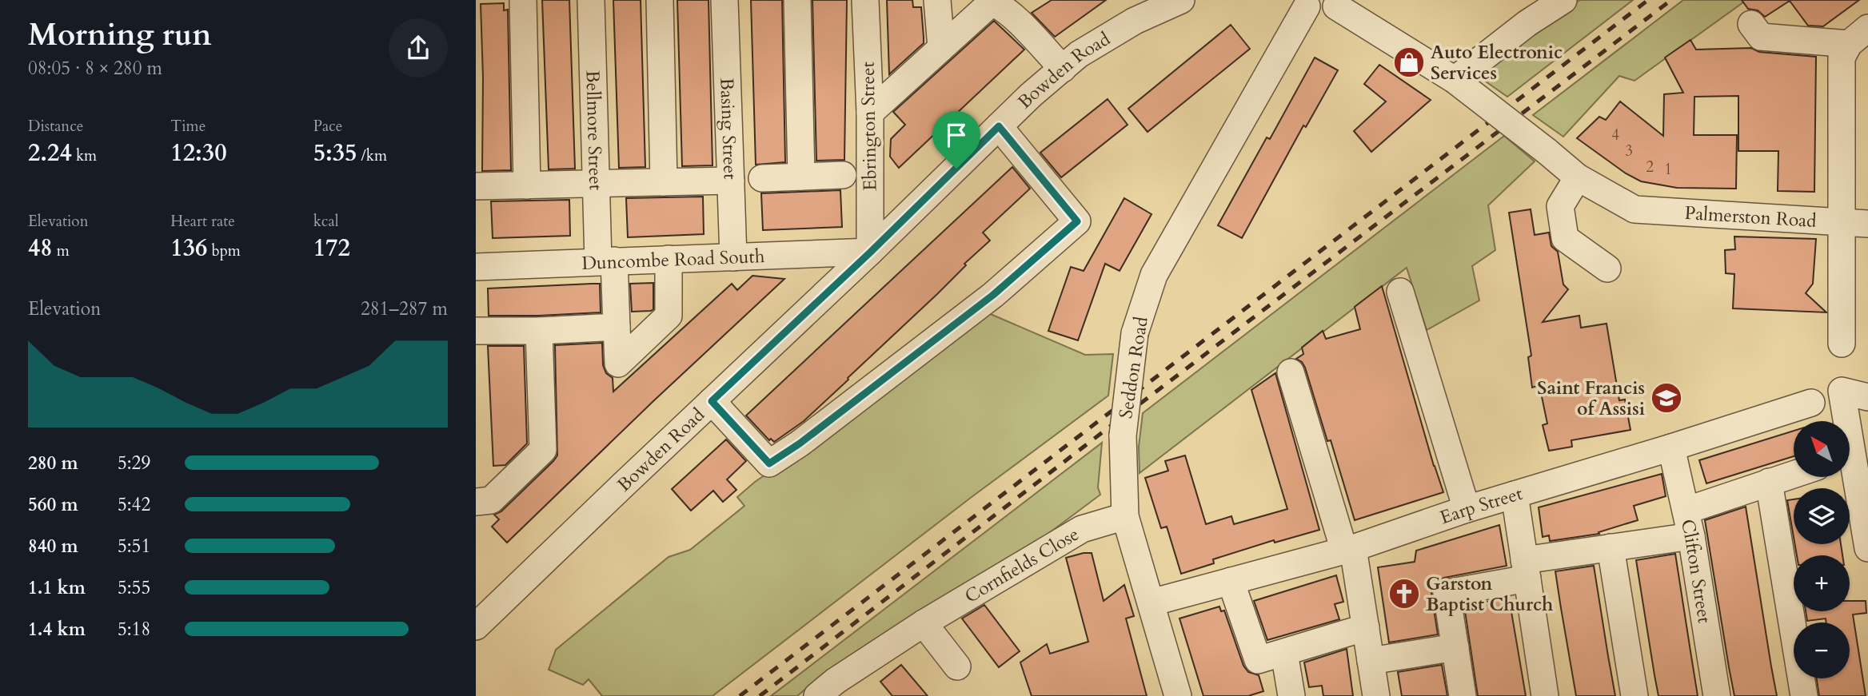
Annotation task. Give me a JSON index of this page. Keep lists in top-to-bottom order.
{
  "streets": {
    "street": [
      "Bowden Road",
      "Ebrington Street",
      "Basing Street",
      "Bellmore Street",
      "Palmerston Road",
      "Duncombe Road South",
      "Seddon Road",
      "Earp Street",
      "Cornfields Close",
      "Clifton Street"
    ]
  },
  "crossings": [
    ["Bowden Road", "Ebrington Street"],
    ["Bowden Road", "Duncombe Road South"],
    ["Ebrington Street", "Duncombe Road South"],
    ["Basing Street", "Duncombe Road South"],
    ["Bellmore Street", "Duncombe Road South"],
    ["Seddon Road", "Earp Street"],
    ["Seddon Road", "Cornfields Close"],
    ["Earp Street", "Clifton Street"]
  ],
  "places": {
    "shop": ["Auto Electronic Services"],
    "school or university": ["Saint Francis of Assisi"],
    "church": ["Garston Baptist Church"]
  },
  "house_numbers": [
    "4",
    "3",
    "2",
    "1"
  ],
  "north": "top left",
  "page": {
    "heading": ["Morning run", "08:05 · 8 × 280 m"],
    "stats": [
      ["Distance", "2.24 km"],
      ["Time", "12:30"],
      ["Pace", "5:35 /km"],
      ["Elevation", "48 m"],
      ["Heart rate", "136 bpm"],
      ["kcal", "172"]
    ],
    "chart": ["Elevation", "281–287 m"],
    "map_buttons": ["+", "−"],
    "list": [
      {
        "name": "280 m",
        "note": "5:29"
      },
      {
        "name": "560 m",
        "note": "5:42"
      },
      {
        "name": "840 m",
        "note": "5:51"
      },
      {
        "name": "1.1 km",
        "note": "5:55"
      },
      {
        "name": "1.4 km",
        "note": "5:18"
      }
    ]
  }
}
